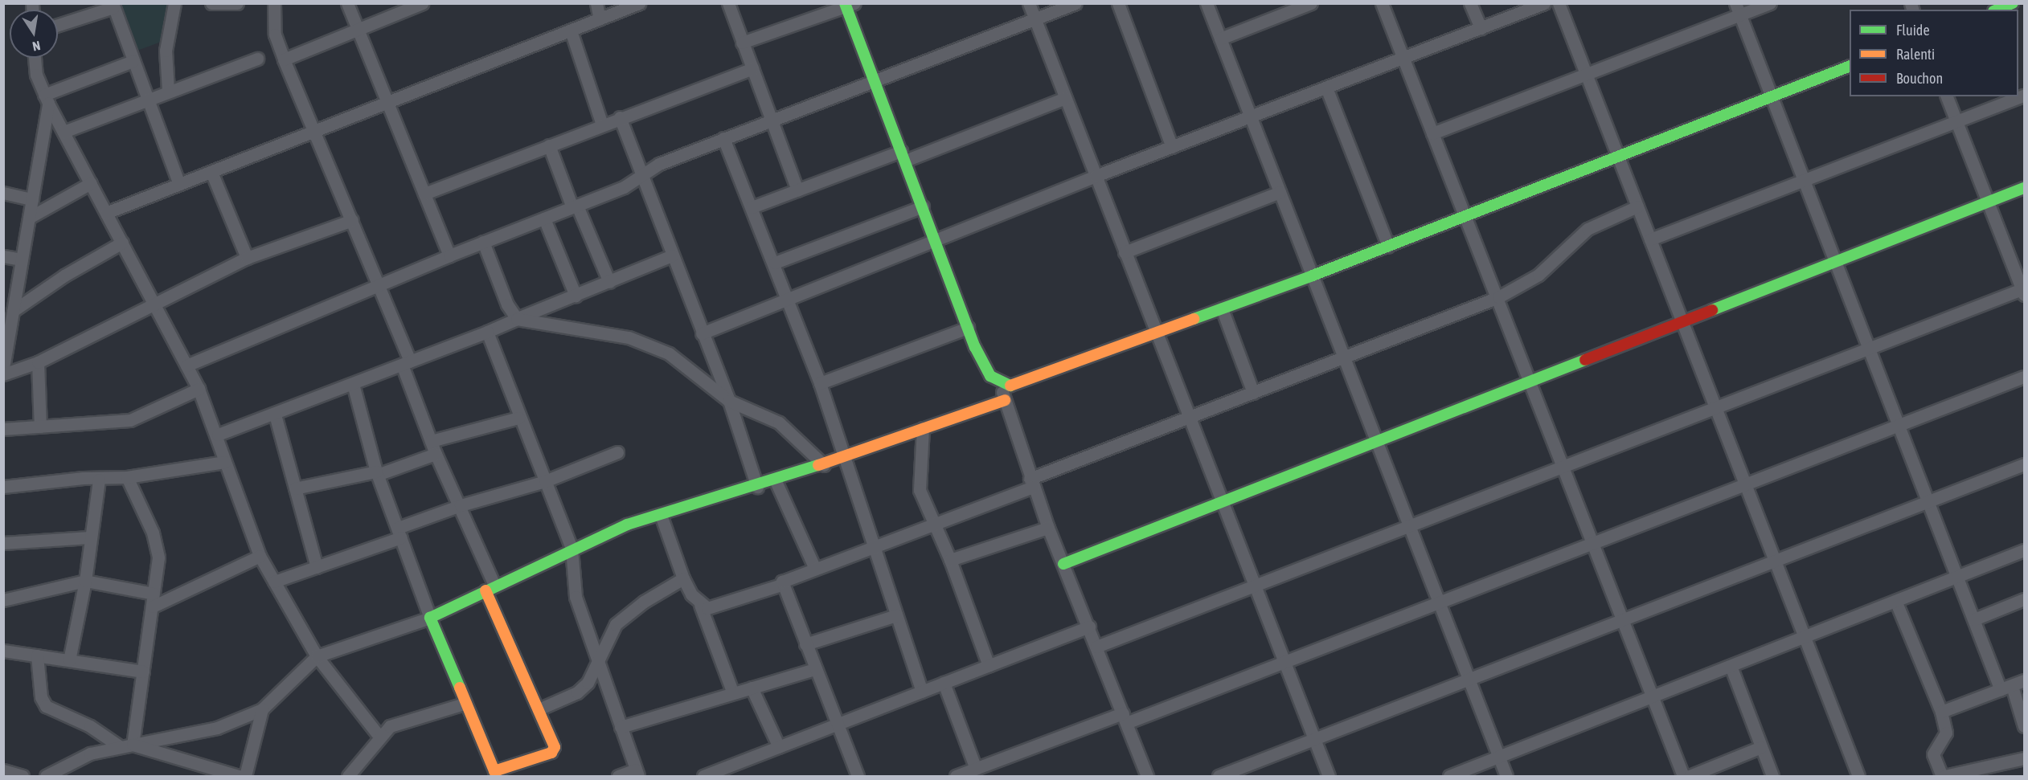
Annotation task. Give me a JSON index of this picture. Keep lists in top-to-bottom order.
{
  "legend": ["Fluide", "Ralenti", "Bouchon"],
  "north": "bottom"
}
